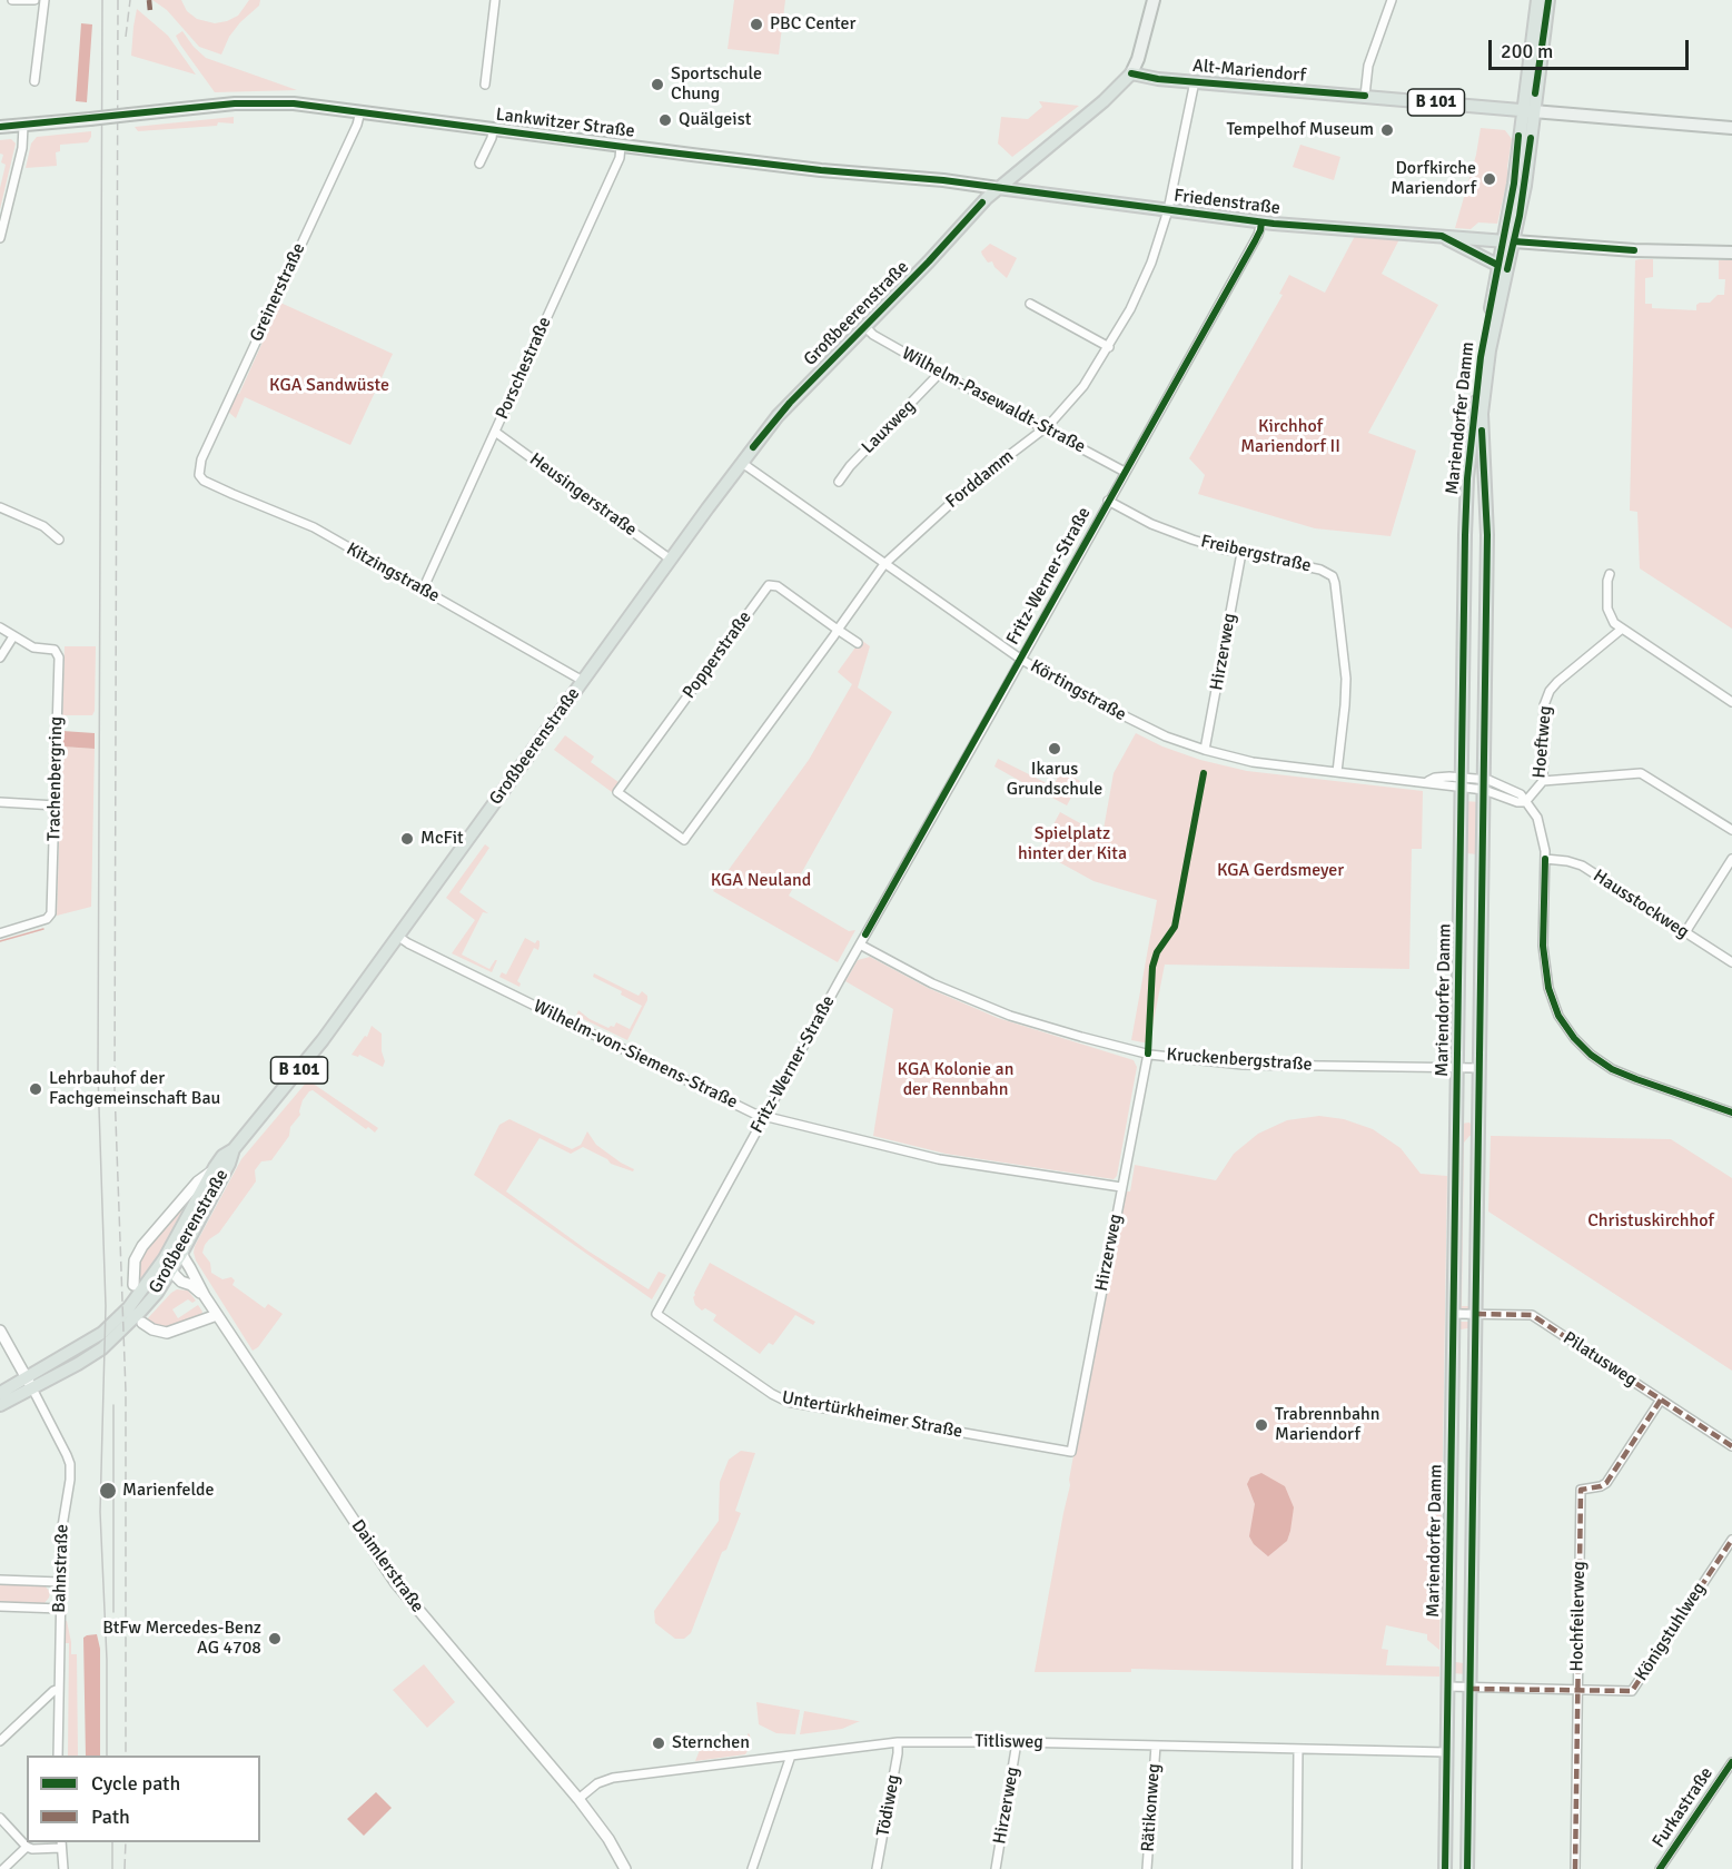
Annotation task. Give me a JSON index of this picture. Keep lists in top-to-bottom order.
{
  "streets": {
    "main road": [
      "Alt-Mariendorf",
      "B 101",
      "Lankwitzer Straße",
      "Friedenstraße",
      "Großbeerenstraße",
      "Mariendorfer Damm"
    ],
    "street": [
      "Greinerstraße",
      "Porschestraße",
      "Wilhelm-Pasewaldt-Straße",
      "Lauxweg",
      "Forddamm",
      "Heusingerstraße",
      "Freibergstraße",
      "Kitzingstraße",
      "Fritz-Werner-Straße",
      "Hirzerweg",
      "Popperstraße",
      "Körtingstraße",
      "Hoeftweg",
      "Trachenbergring",
      "Hausstockweg",
      "Wilhelm-von-Siemens-Straße",
      "Kruckenbergstraße",
      "Pilatusweg",
      "Untertürkheimer Straße",
      "Daimlerstraße",
      "Bahnstraße",
      "Hochfeilerweg",
      "Königstuhlweg",
      "Titlisweg",
      "Tödiweg",
      "Rätikonweg",
      "Furkastraße"
    ]
  },
  "crossings": [
    ["Alt-Mariendorf", "Großbeerenstraße"],
    ["Alt-Mariendorf", "Mariendorfer Damm"],
    ["Alt-Mariendorf", "Forddamm"],
    ["B 101", "Großbeerenstraße"],
    ["B 101", "Bahnstraße"],
    ["Lankwitzer Straße", "Friedenstraße"],
    ["Lankwitzer Straße", "Greinerstraße"],
    ["Lankwitzer Straße", "Großbeerenstraße"],
    ["Lankwitzer Straße", "Porschestraße"],
    ["Friedenstraße", "Großbeerenstraße"],
    ["Friedenstraße", "Mariendorfer Damm"],
    ["Friedenstraße", "Forddamm"],
    ["Friedenstraße", "Fritz-Werner-Straße"],
    ["Greinerstraße", "Kitzingstraße"],
    ["Großbeerenstraße", "Wilhelm-Pasewaldt-Straße"],
    ["Großbeerenstraße", "Heusingerstraße"],
    ["Großbeerenstraße", "Kitzingstraße"],
    ["Großbeerenstraße", "Körtingstraße"],
    ["Großbeerenstraße", "Wilhelm-von-Siemens-Straße"],
    ["Großbeerenstraße", "Daimlerstraße"],
    ["Porschestraße", "Heusingerstraße"],
    ["Porschestraße", "Kitzingstraße"],
    ["Wilhelm-Pasewaldt-Straße", "Lauxweg"],
    ["Wilhelm-Pasewaldt-Straße", "Forddamm"],
    ["Wilhelm-Pasewaldt-Straße", "Fritz-Werner-Straße"],
    ["Mariendorfer Damm", "Körtingstraße"],
    ["Mariendorfer Damm", "Kruckenbergstraße"],
    ["Mariendorfer Damm", "Pilatusweg"],
    ["Mariendorfer Damm", "Titlisweg"],
    ["Forddamm", "Popperstraße"],
    ["Forddamm", "Körtingstraße"],
    ["Freibergstraße", "Fritz-Werner-Straße"],
    ["Freibergstraße", "Hirzerweg"],
    ["Freibergstraße", "Körtingstraße"],
    ["Fritz-Werner-Straße", "Körtingstraße"],
    ["Fritz-Werner-Straße", "Wilhelm-von-Siemens-Straße"],
    ["Fritz-Werner-Straße", "Kruckenbergstraße"],
    ["Fritz-Werner-Straße", "Untertürkheimer Straße"],
    ["Hirzerweg", "Körtingstraße"],
    ["Hirzerweg", "Wilhelm-von-Siemens-Straße"],
    ["Hirzerweg", "Kruckenbergstraße"],
    ["Hirzerweg", "Untertürkheimer Straße"],
    ["Hirzerweg", "Titlisweg"],
    ["Körtingstraße", "Hoeftweg"],
    ["Pilatusweg", "Hochfeilerweg"],
    ["Daimlerstraße", "Titlisweg"],
    ["Hochfeilerweg", "Königstuhlweg"],
    ["Titlisweg", "Tödiweg"],
    ["Titlisweg", "Rätikonweg"]
  ],
  "parks": [
    "KGA Sandwüste",
    "Kirchhof Mariendorf II",
    "Spielplatz hinter der Kita",
    "KGA Gerdsmeyer",
    "KGA Neuland",
    "KGA Kolonie an der Rennbahn",
    "Christuskirchhof"
  ],
  "places": [
    "PBC Center",
    "Sportschule Chung",
    "Quälgeist",
    "Tempelhof Museum",
    "Dorfkirche Mariendorf",
    "Ikarus Grundschule",
    "McFit",
    "Lehrbauhof der Fachgemeinschaft Bau",
    "Trabrennbahn Mariendorf",
    "Marienfelde",
    "BtFw Mercedes-Benz AG 4708",
    "Sternchen"
  ],
  "legend": ["Cycle path", "Path"],
  "scale_bar": "200 m"
}
